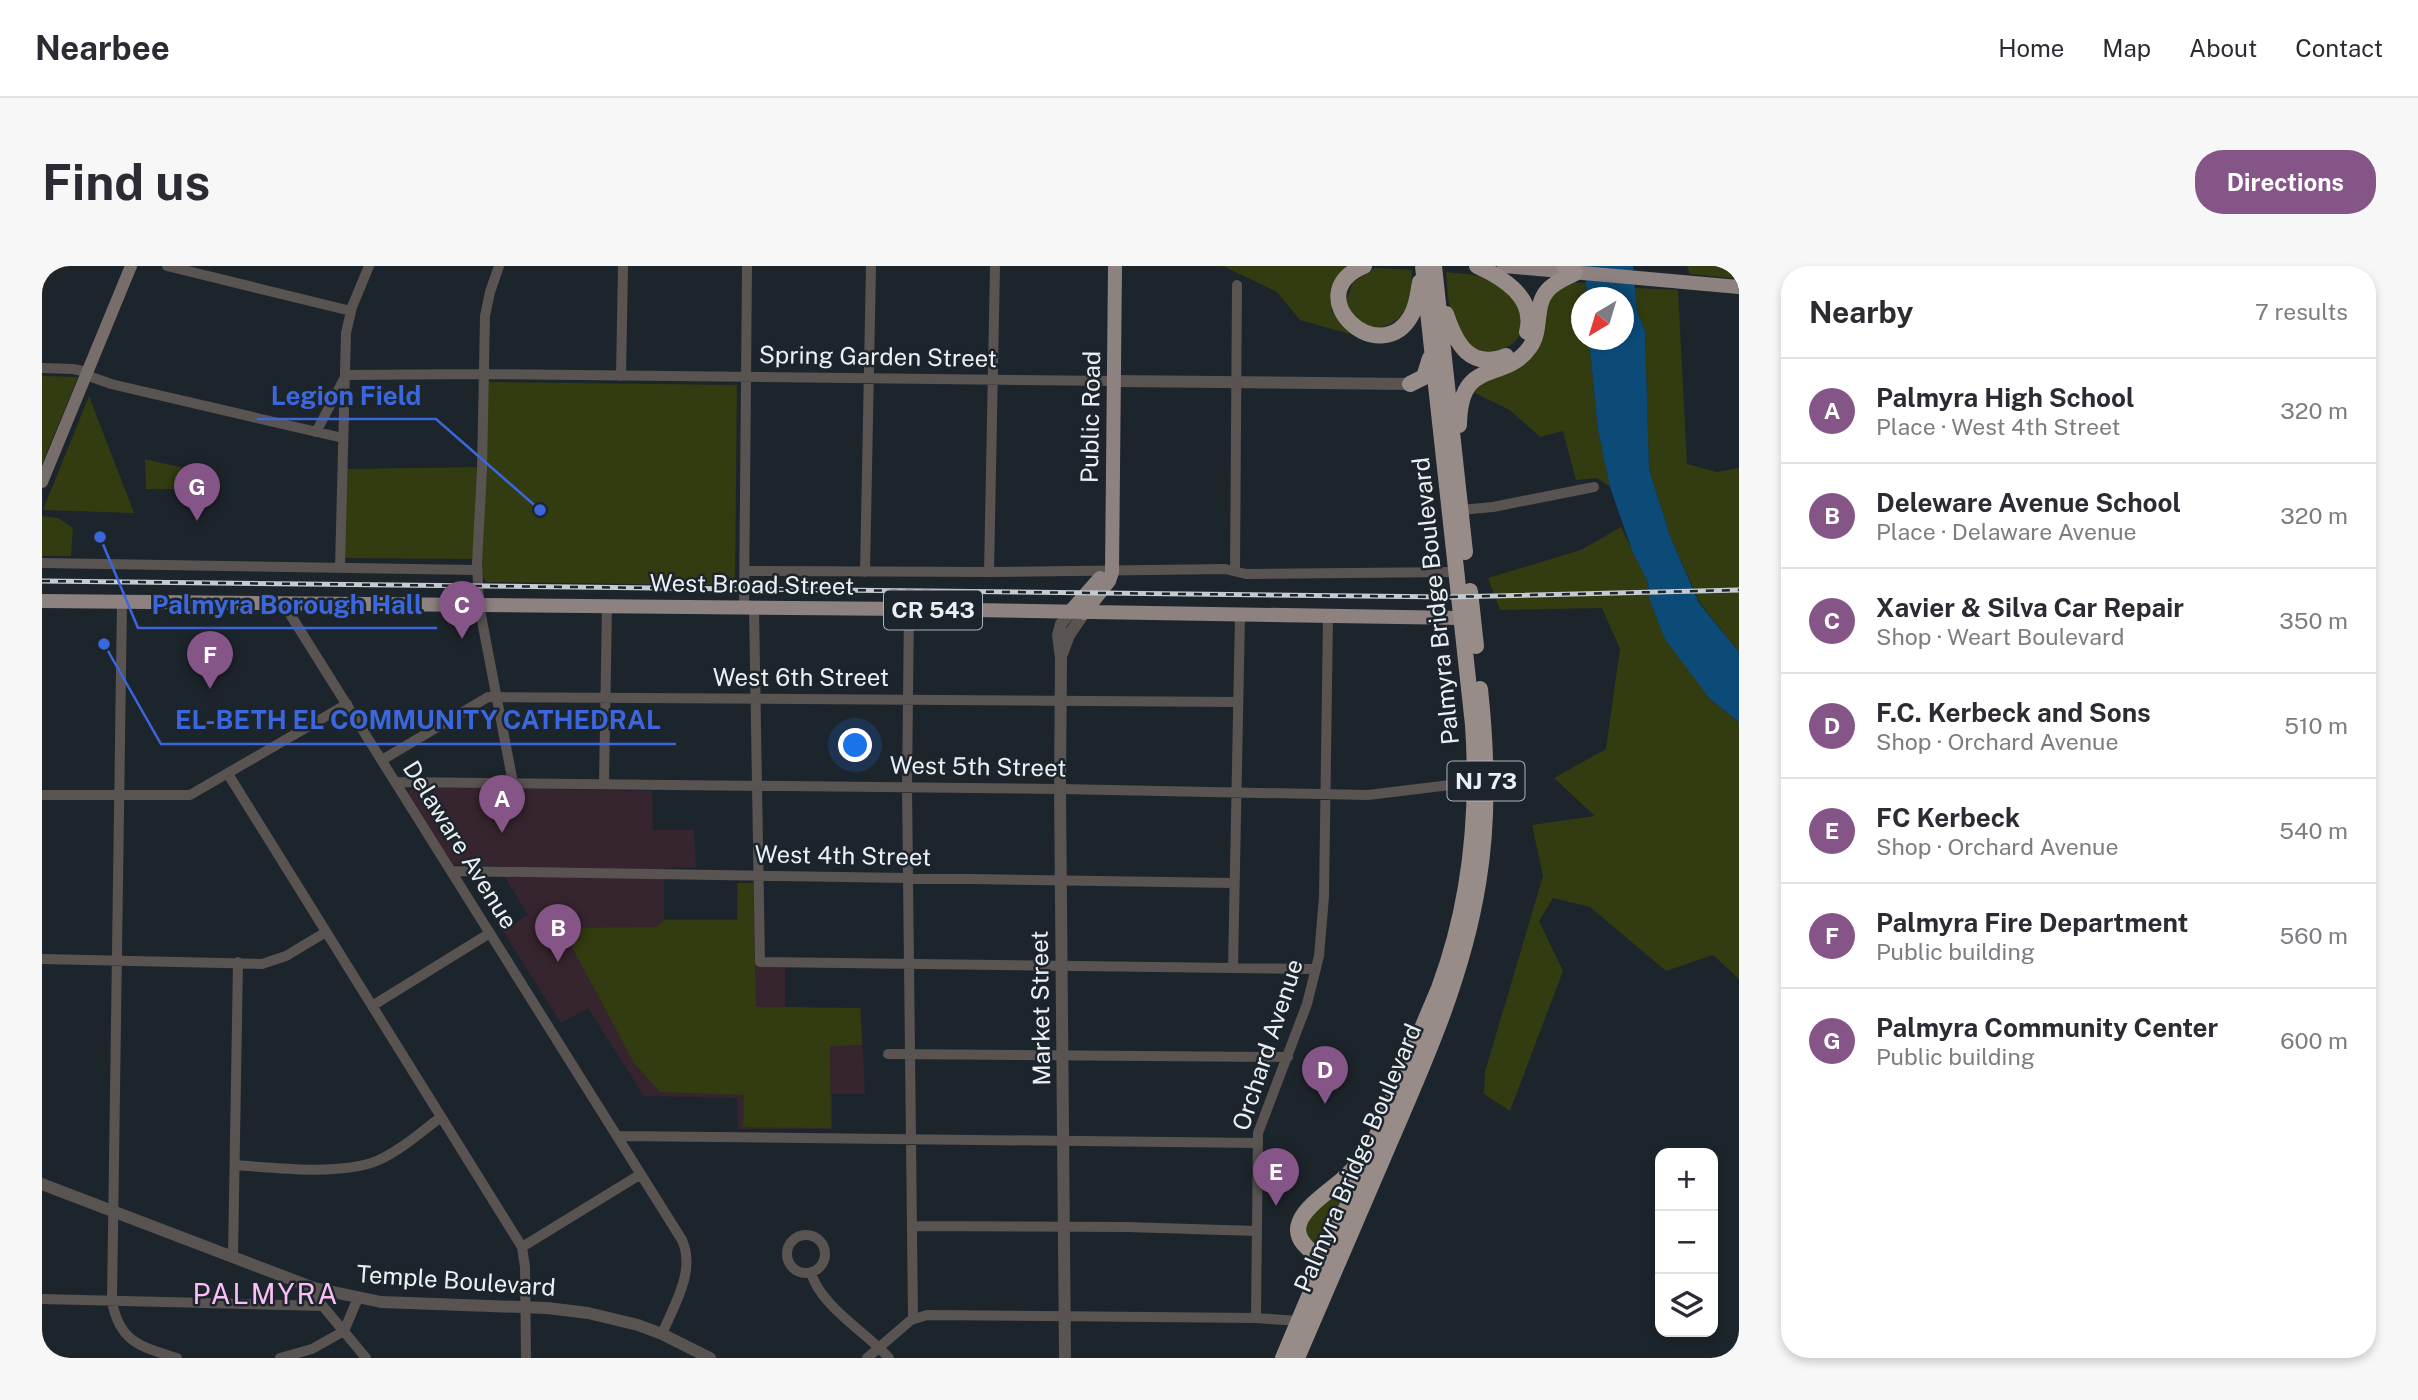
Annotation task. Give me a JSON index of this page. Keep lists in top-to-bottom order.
{
  "streets": {
    "highway": ["Palmyra Bridge Boulevard", "NJ 73"],
    "main road": ["Public Road", "West Broad Street", "CR 543"],
    "street": [
      "Spring Garden Street",
      "West 6th Street",
      "West 5th Street",
      "Delaware Avenue",
      "West 4th Street",
      "Market Street",
      "Orchard Avenue",
      "Temple Boulevard"
    ]
  },
  "crossings": [
    ["Spring Garden Street", "Public Road"],
    ["Public Road", "West Broad Street"],
    ["Public Road", "Market Street"],
    ["West Broad Street", "Palmyra Bridge Boulevard"],
    ["West Broad Street", "Delaware Avenue"],
    ["West Broad Street", "Market Street"],
    ["West Broad Street", "Orchard Avenue"],
    ["Palmyra Bridge Boulevard", "West 5th Street"],
    ["West 6th Street", "Delaware Avenue"],
    ["West 6th Street", "Market Street"],
    ["West 5th Street", "Delaware Avenue"],
    ["West 5th Street", "Market Street"],
    ["West 5th Street", "Orchard Avenue"],
    ["Delaware Avenue", "West 4th Street"],
    ["Delaware Avenue", "Temple Boulevard"],
    ["West 4th Street", "Market Street"]
  ],
  "districts": ["PALMYRA"],
  "places": ["Legion Field", "Palmyra Borough Hall", "EL-BETH EL COMMUNITY CATHEDRAL"],
  "north": "bottom left",
  "page": {
    "header": "Nearbee",
    "nav": [
      "Home",
      "Map",
      "About",
      "Contact"
    ],
    "buttons": "Directions",
    "title": "Find us",
    "heading": ["Nearby", "7 results"],
    "list": [
      {
        "mark": "A",
        "name": "Palmyra High School",
        "note": "Place · West 4th Street",
        "value": "320 m"
      },
      {
        "mark": "B",
        "name": "Deleware Avenue School",
        "note": "Place · Delaware Avenue",
        "value": "320 m"
      },
      {
        "mark": "C",
        "name": "Xavier & Silva Car Repair",
        "note": "Shop · Weart Boulevard",
        "value": "350 m"
      },
      {
        "mark": "D",
        "name": "F.C. Kerbeck and Sons",
        "note": "Shop · Orchard Avenue",
        "value": "510 m"
      },
      {
        "mark": "E",
        "name": "FC Kerbeck",
        "note": "Shop · Orchard Avenue",
        "value": "540 m"
      },
      {
        "mark": "F",
        "name": "Palmyra Fire Department",
        "note": "Public building",
        "value": "560 m"
      },
      {
        "mark": "G",
        "name": "Palmyra Community Center",
        "note": "Public building",
        "value": "600 m"
      }
    ],
    "pins": [
      "G",
      "C",
      "F",
      "A",
      "B",
      "D",
      "E"
    ],
    "map_buttons": ["+", "−"]
  }
}
